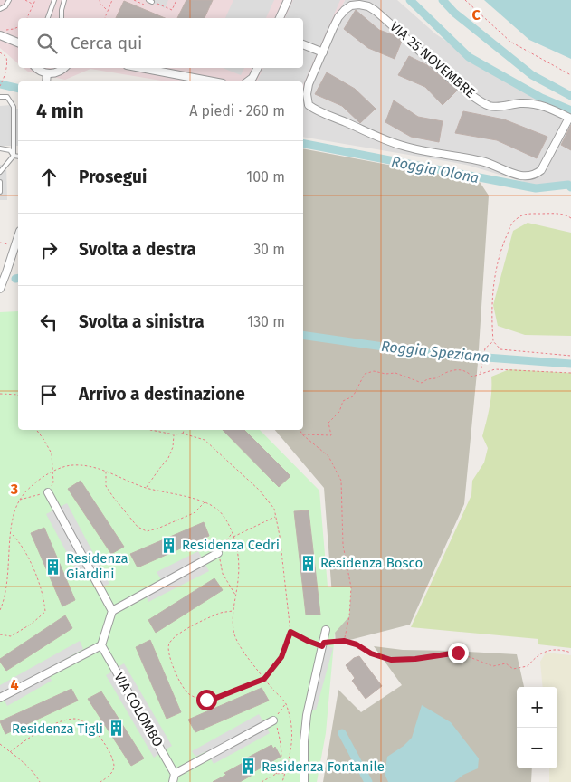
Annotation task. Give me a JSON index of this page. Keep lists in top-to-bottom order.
{
  "streets": {
    "street": ["VIA 25 NOVEMBRE", "VIA COLOMBO"]
  },
  "water": ["Roggia Olona", "Roggia Speziana"],
  "places": {
    "building": [
      "Residenza Cedri",
      "Residenza Bosco",
      "Residenza Giardini",
      "Residenza Tigli",
      "Residenza Fontanile"
    ]
  },
  "page": {
    "search": "Cerca qui",
    "heading": ["4 min", "A piedi · 260 m"],
    "list": [
      ["Prosegui", "100 m"],
      ["Svolta a destra", "30 m"],
      ["Svolta a sinistra", "130 m"],
      "Arrivo a destinazione"
    ],
    "map_buttons": ["+", "−"]
  },
  "grid": {
    "columns": ["C"],
    "rows": ["3", "4"]
  }
}
